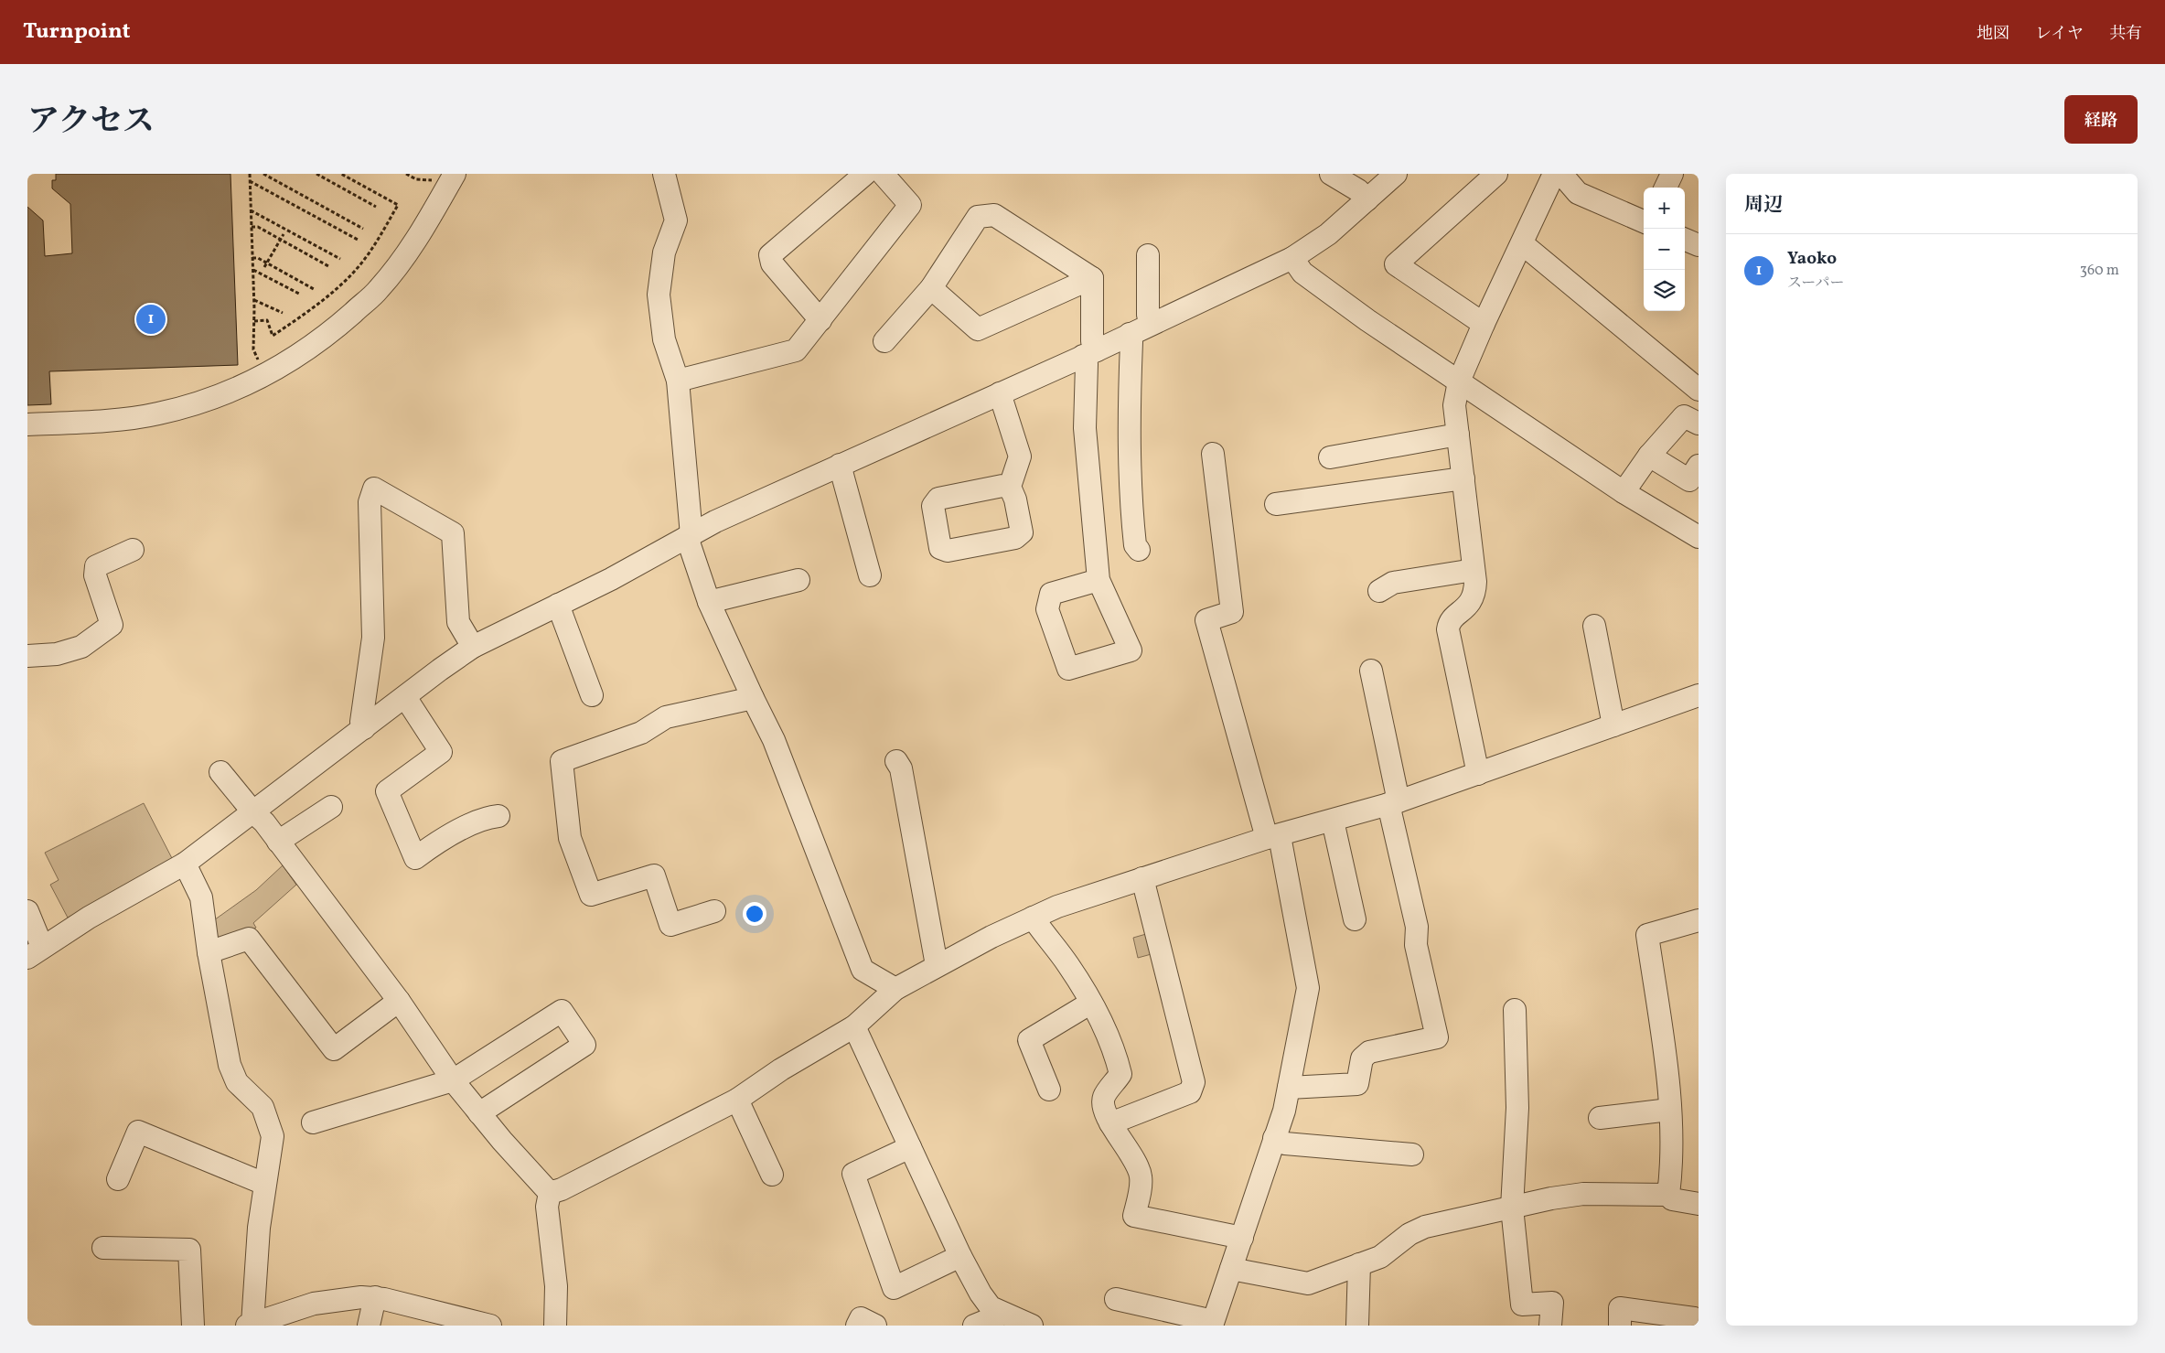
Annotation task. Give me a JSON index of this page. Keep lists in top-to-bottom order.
{
  "page": {
    "header": "Turnpoint",
    "nav": ["地図", "レイヤ", "共有"],
    "title": "アクセス",
    "buttons": "経路",
    "heading": "周辺",
    "map_buttons": ["+", "−"],
    "list": [
      {
        "mark": "1",
        "name": "Yaoko",
        "note": "スーパー",
        "value": "360 m"
      }
    ],
    "pins": "1"
  }
}
